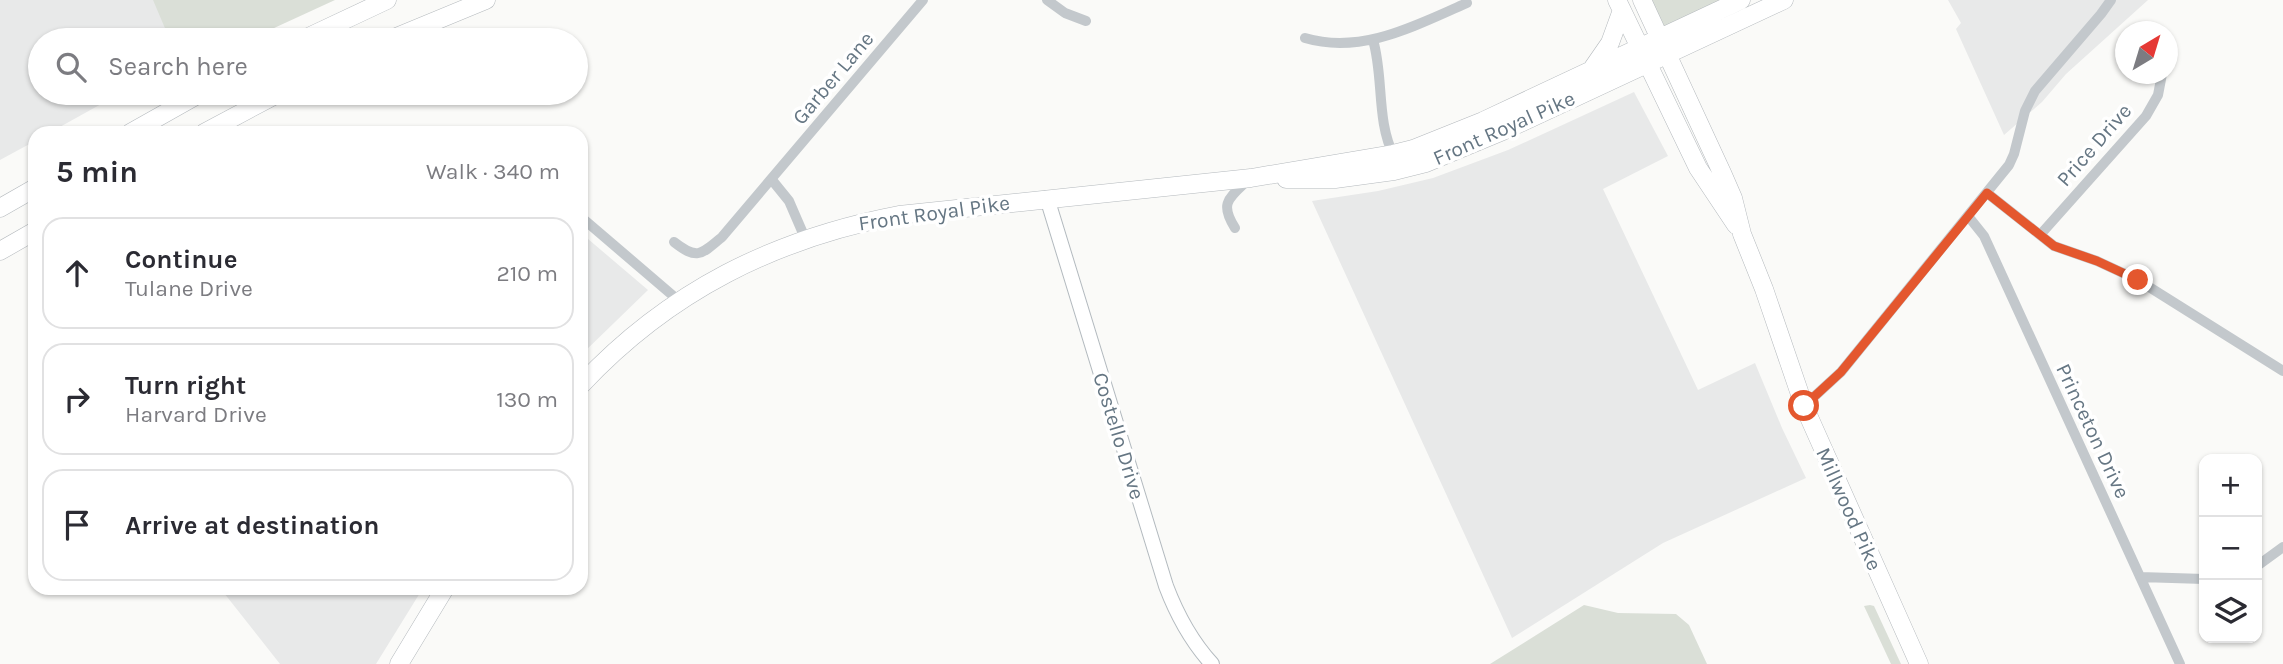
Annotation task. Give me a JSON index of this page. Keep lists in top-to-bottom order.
{
  "streets": {
    "highway": ["Front Royal Pike", "Millwood Pike"],
    "street": [
      "Garber Lane",
      "Price Drive",
      "Princeton Drive",
      "Costello Drive"
    ]
  },
  "crossings": [
    ["Front Royal Pike", "Costello Drive"],
    ["Front Royal Pike", "Millwood Pike"]
  ],
  "north": "top right",
  "page": {
    "search": "Search here",
    "heading": ["5 min", "Walk · 340 m"],
    "list": [
      ["Continue", "Tulane Drive", "210 m"],
      ["Turn right", "Harvard Drive", "130 m"],
      "Arrive at destination"
    ],
    "map_buttons": ["+", "−"]
  }
}
